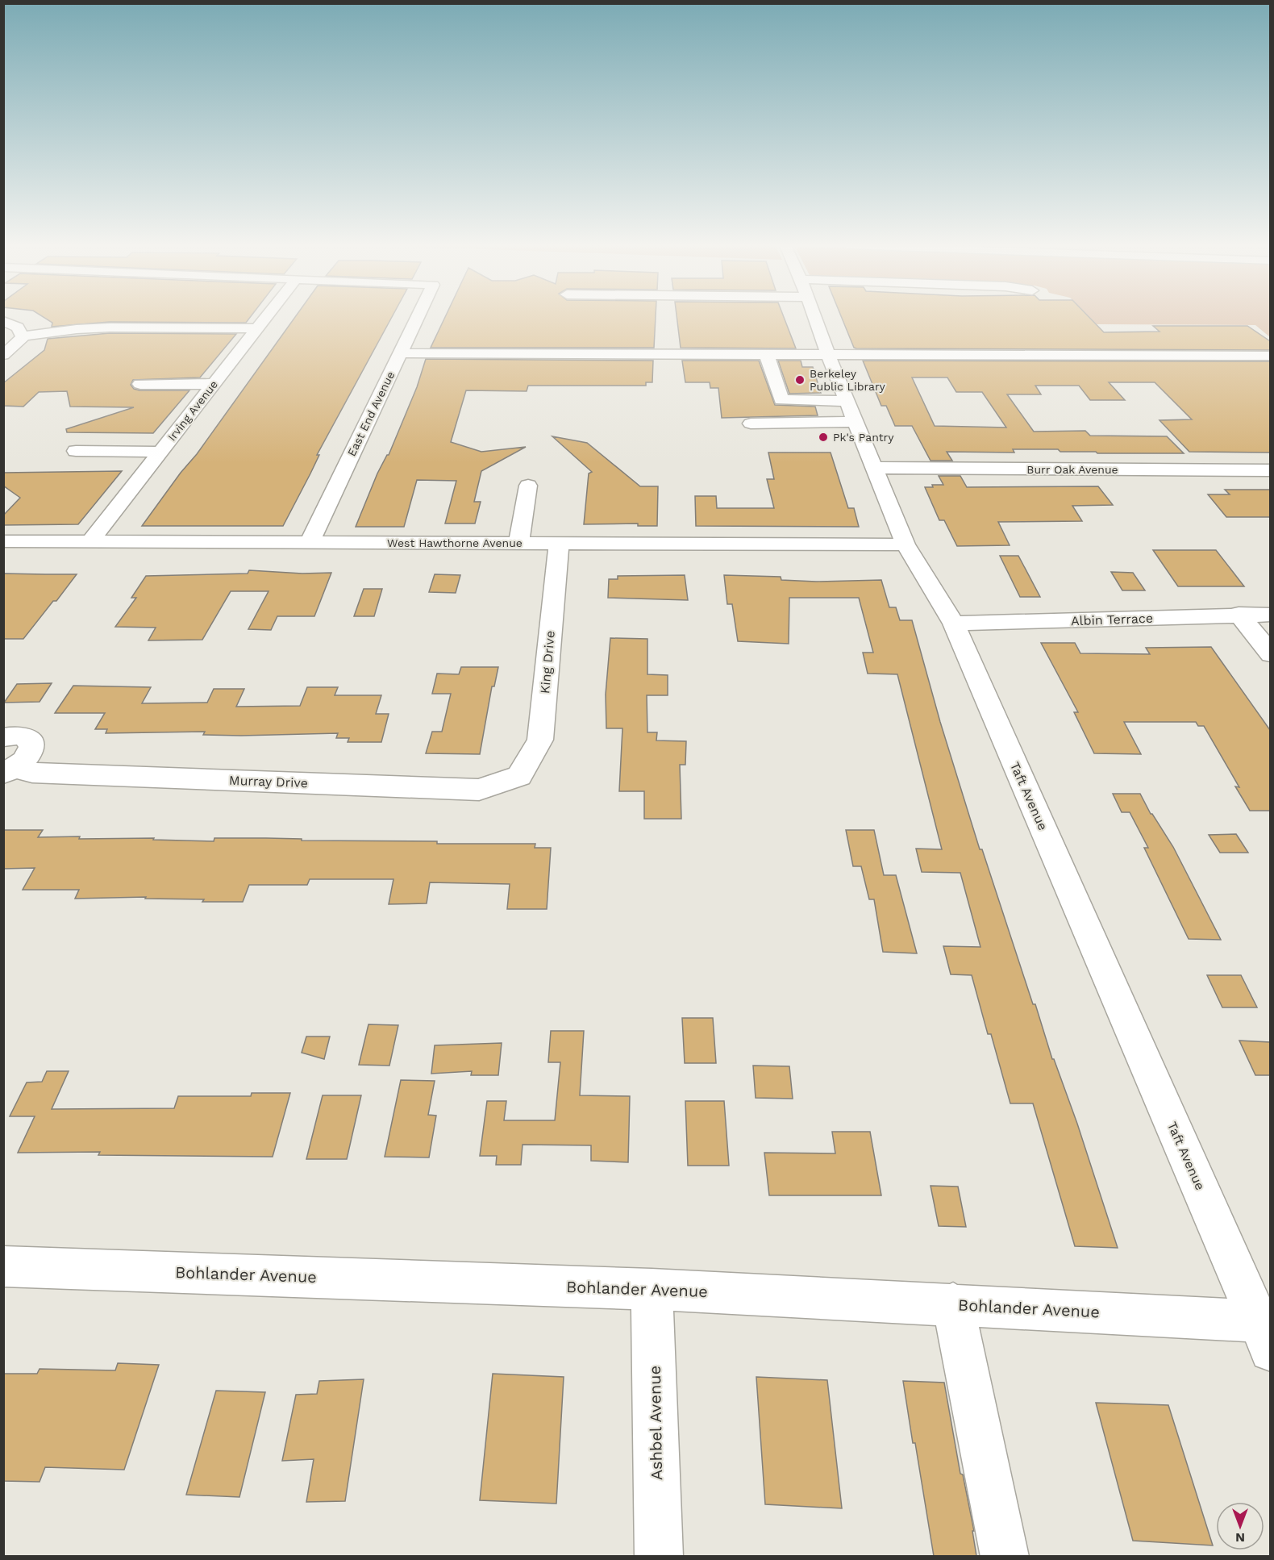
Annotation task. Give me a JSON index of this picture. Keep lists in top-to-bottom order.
{
  "streets": {
    "street": [
      "Irving Avenue",
      "East End Avenue",
      "Burr Oak Avenue",
      "West Hawthorne Avenue",
      "Albin Terrace",
      "King Drive",
      "Murray Drive",
      "Taft Avenue",
      "Bohlander Avenue",
      "Ashbel Avenue"
    ]
  },
  "crossings": [
    ["Irving Avenue", "West Hawthorne Avenue"],
    ["East End Avenue", "West Hawthorne Avenue"],
    ["Burr Oak Avenue", "Taft Avenue"],
    ["West Hawthorne Avenue", "King Drive"],
    ["West Hawthorne Avenue", "Taft Avenue"],
    ["Albin Terrace", "Taft Avenue"],
    ["King Drive", "Murray Drive"],
    ["Taft Avenue", "Bohlander Avenue"],
    ["Bohlander Avenue", "Ashbel Avenue"]
  ],
  "places": ["Berkeley Public Library", "Pk's Pantry"],
  "north": "bottom"
}
